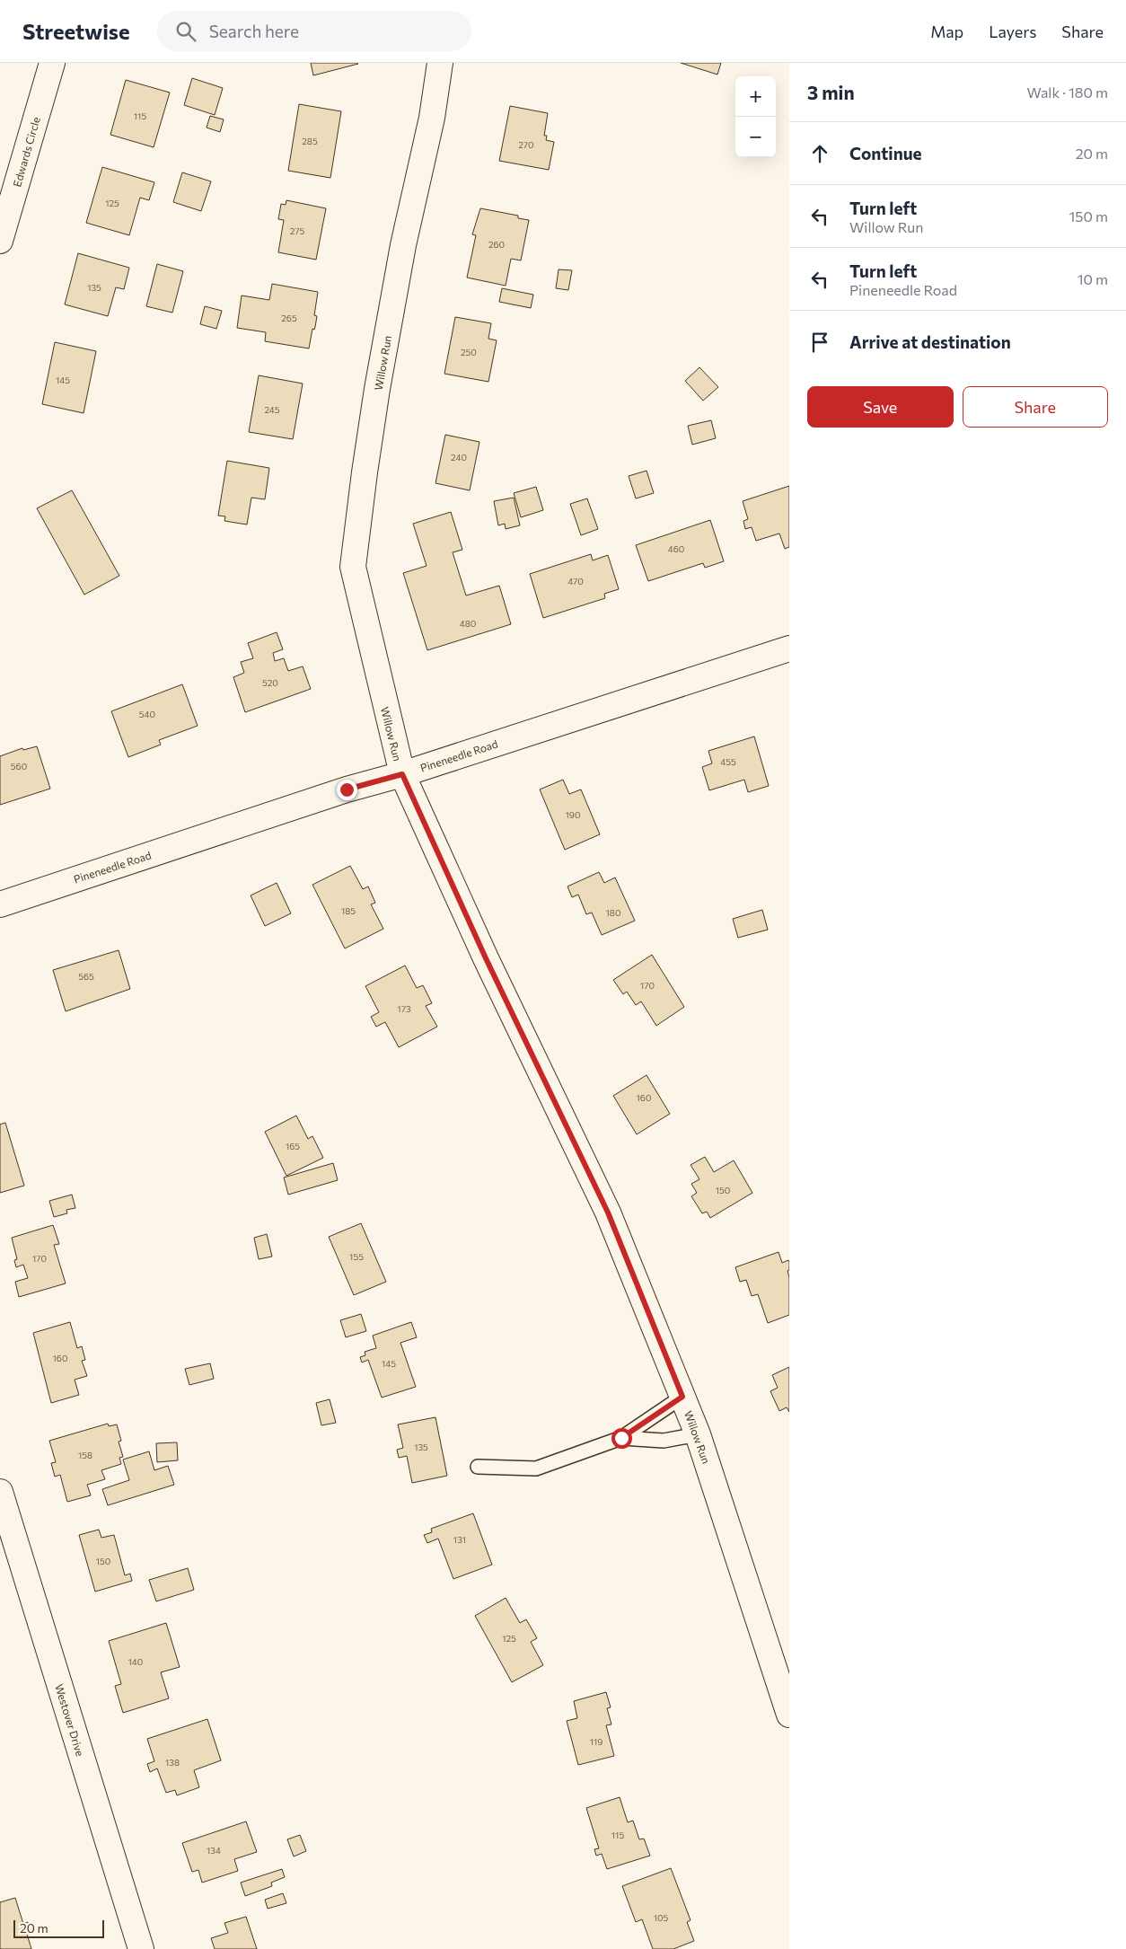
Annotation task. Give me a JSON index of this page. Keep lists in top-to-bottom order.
{
  "streets": {
    "street": [
      "Edwards Circle",
      "Willow Run",
      "Pineneedle Road",
      "Westover Drive"
    ]
  },
  "crossings": [
    ["Willow Run", "Pineneedle Road"]
  ],
  "house_numbers": [
    "115",
    "285",
    "270",
    "125",
    "275",
    "260",
    "135",
    "265",
    "250",
    "145",
    "245",
    "240",
    "460",
    "470",
    "480",
    "520",
    "540",
    "455",
    "560",
    "190",
    "185",
    "180",
    "565",
    "170",
    "173",
    "160",
    "165",
    "150",
    "155",
    "170",
    "160",
    "145",
    "135",
    "158",
    "131",
    "150",
    "125",
    "140",
    "119",
    "138",
    "115",
    "134",
    "105"
  ],
  "scale_bar": "20 m",
  "page": {
    "header": "Streetwise",
    "search": "Search here",
    "nav": ["Map", "Layers", "Share"],
    "heading": ["3 min", "Walk · 180 m"],
    "map_buttons": ["+", "−"],
    "list": [
      ["Continue", "20 m"],
      ["Turn left", "Willow Run", "150 m"],
      ["Turn left", "Pineneedle Road", "10 m"],
      "Arrive at destination"
    ],
    "buttons": ["Save", "Share"],
    "scale": "20 m"
  }
}
